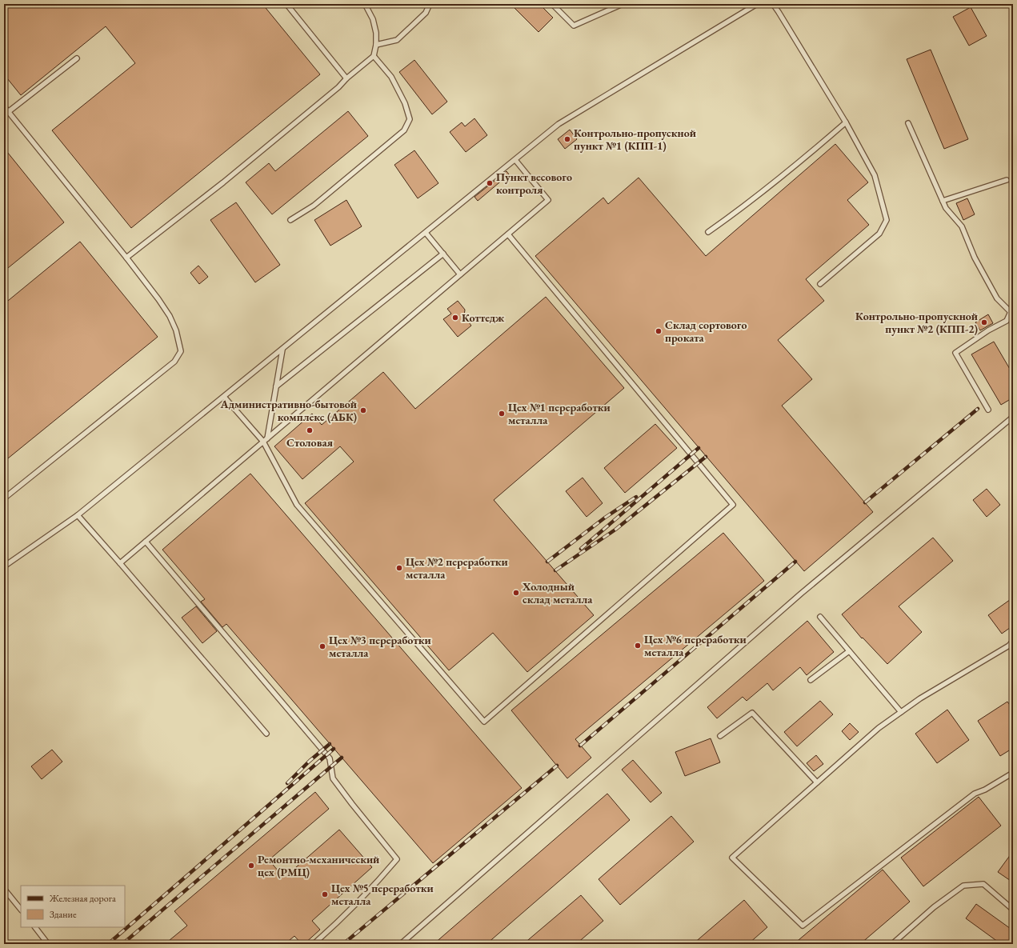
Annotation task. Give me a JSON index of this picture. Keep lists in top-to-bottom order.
{
  "places": [
    "Контрольно-пропускной пункт №1 (КПП-1)",
    "Пункт весового контроля",
    "Коттедж",
    "Контрольно-пропускной пункт №2 (КПП-2)",
    "Склад сортового проката",
    "Административно-бытовой комплекс (АБК)",
    "Цех №1 переработки металла",
    "Столовая",
    "Цех №2 переработки металла",
    "Холодный склад металла",
    "Цех №6 переработки металла",
    "Цех №3 переработки металла",
    "Ремонтно-механический цех (РМЦ)",
    "Цех №5 переработки металла"
  ],
  "legend": ["Железная дорога", "Здание"]
}
